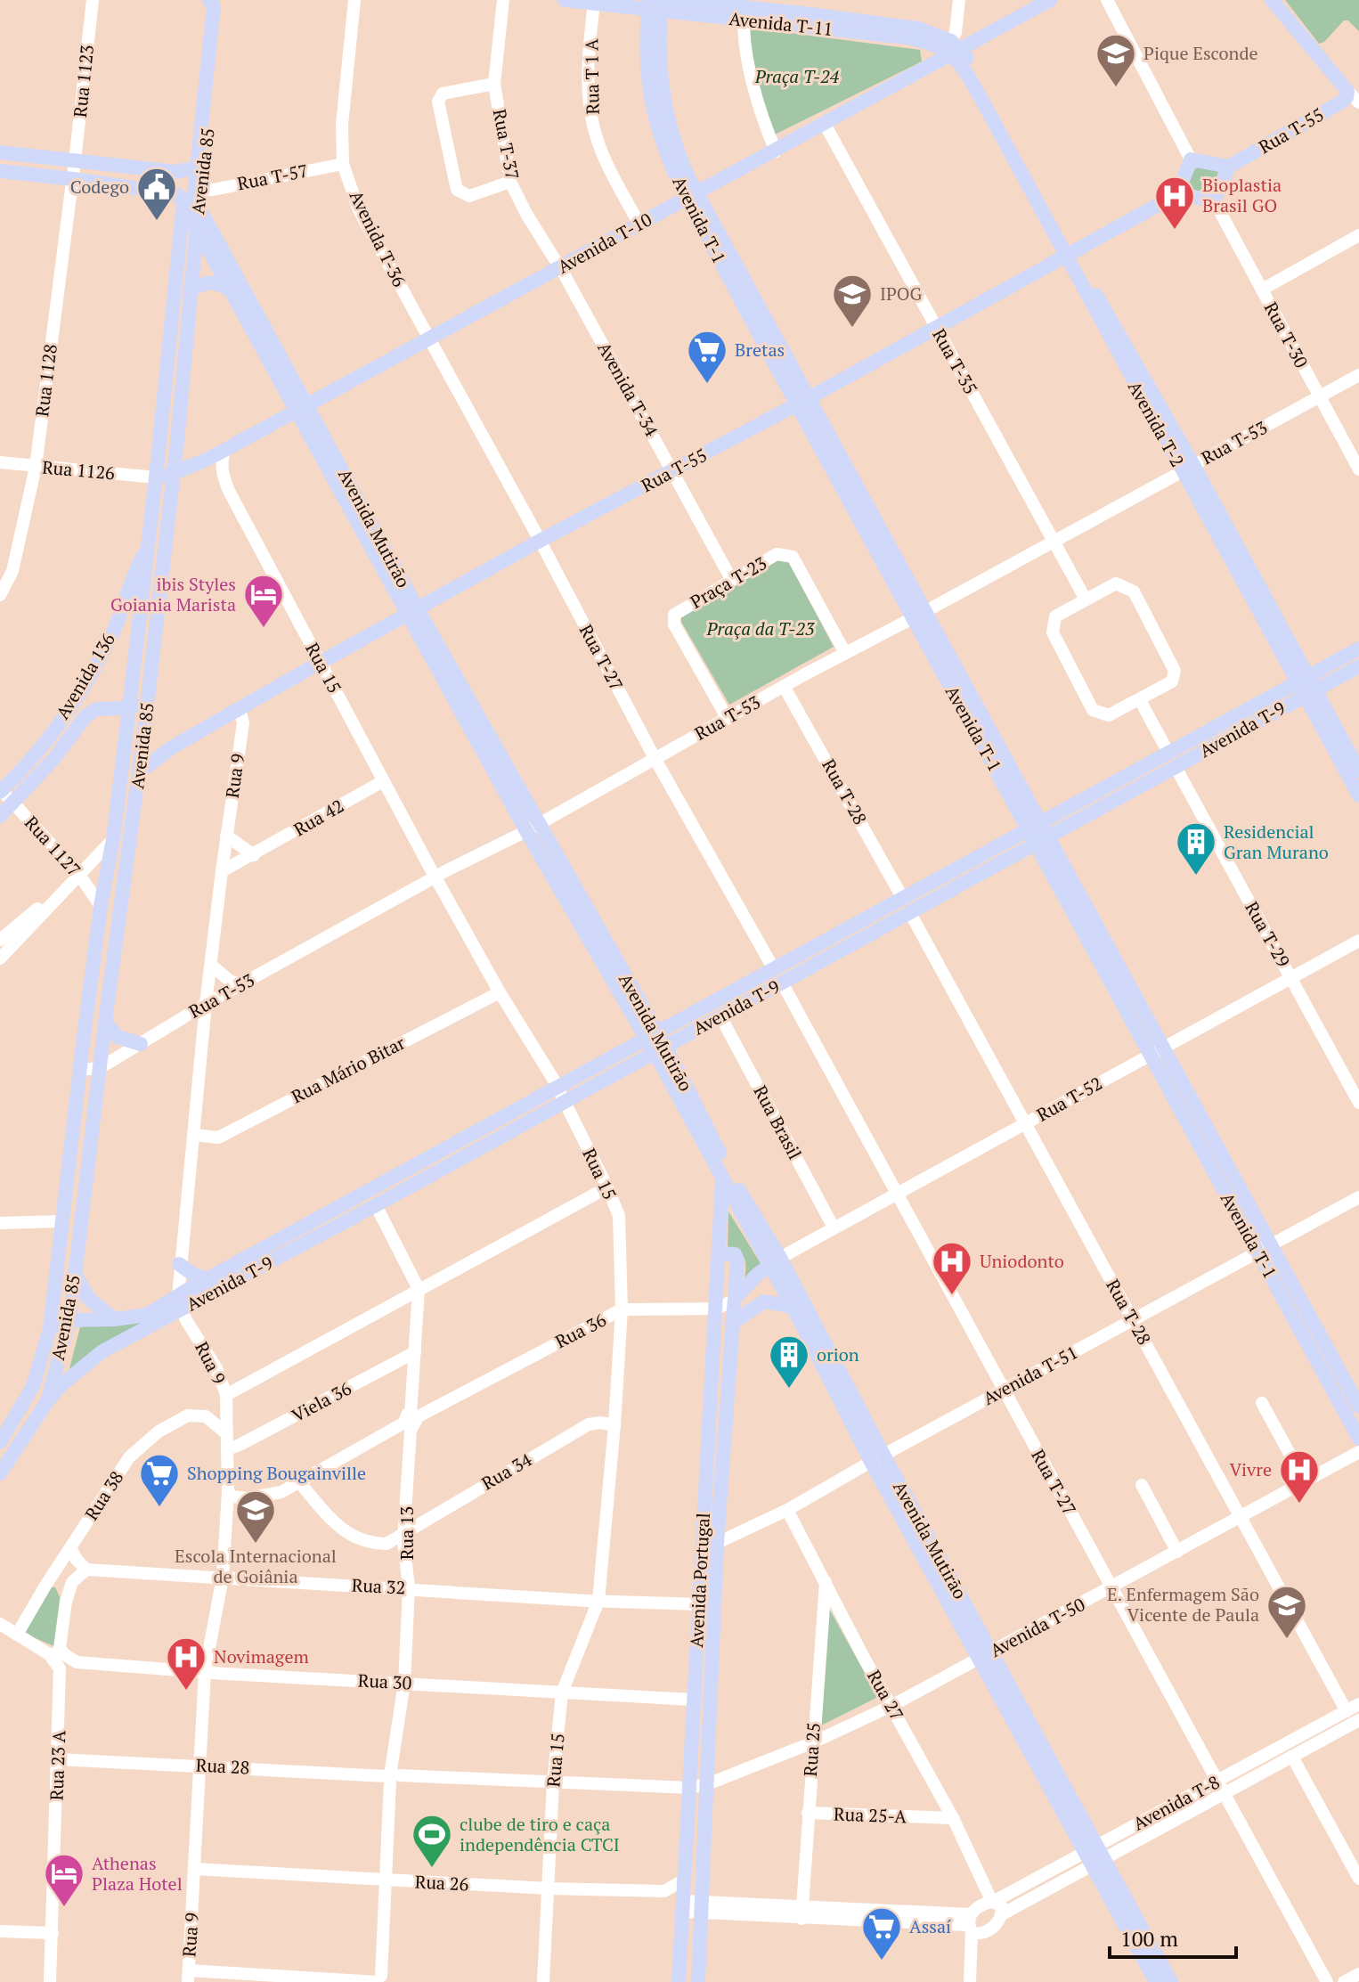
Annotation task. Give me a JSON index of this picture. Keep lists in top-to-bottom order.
{
  "streets": {
    "main road": [
      "Avenida T-11",
      "Rua T-55",
      "Avenida 85",
      "Avenida T-1",
      "Avenida T-10",
      "Avenida T-2",
      "Avenida Mutirão",
      "Avenida 136",
      "Avenida T-9",
      "Rua 36",
      "Avenida Portugal"
    ],
    "street": [
      "Rua T 1 A",
      "Rua 1123",
      "Rua T-37",
      "Rua T-57",
      "Avenida T-36",
      "Rua T-30",
      "Rua T-35",
      "Rua 1128",
      "Avenida T-34",
      "Rua T-53",
      "Rua 1126",
      "Praça T-23",
      "Rua T-27",
      "Rua 15",
      "Rua 9",
      "Rua T-28",
      "Rua 42",
      "Rua 1127",
      "Rua T-29",
      "Rua Mário Bitar",
      "Rua T-52",
      "Rua Brasil",
      "Avenida T-51",
      "Viela 36",
      "Rua 34",
      "Rua 38",
      "Rua 13",
      "Rua 32",
      "Avenida T-50",
      "Rua 30",
      "Rua 27",
      "Rua 25",
      "Rua 23 A",
      "Rua 28",
      "Avenida T-8",
      "Rua 25-A",
      "Rua 26"
    ]
  },
  "crossings": [
    ["Avenida T-11", "Rua T 1 A"],
    ["Avenida T-11", "Avenida T-1"],
    ["Avenida T-11", "Avenida T-10"],
    ["Avenida T-11", "Avenida T-2"],
    ["Rua T 1 A", "Avenida T-10"],
    ["Rua 1123", "Rua 1128"],
    ["Rua T-55", "Avenida 85"],
    ["Rua T-55", "Avenida T-1"],
    ["Rua T-55", "Rua T-35"],
    ["Rua T-55", "Avenida T-34"],
    ["Rua T-55", "Avenida T-2"],
    ["Rua T-55", "Avenida Mutirão"],
    ["Rua T-55", "Rua T-27"],
    ["Rua T-55", "Rua 15"],
    ["Rua T-55", "Rua 9"],
    ["Rua T-37", "Avenida T-10"],
    ["Rua T-37", "Avenida T-34"],
    ["Avenida 85", "Rua T-57"],
    ["Avenida 85", "Avenida T-10"],
    ["Avenida 85", "Rua T-53"],
    ["Avenida 85", "Rua 1126"],
    ["Avenida 85", "Avenida Mutirão"],
    ["Avenida 85", "Avenida 136"],
    ["Avenida 85", "Avenida T-9"],
    ["Avenida 85", "Rua 1127"],
    ["Rua T-57", "Avenida T-36"],
    ["Avenida T-1", "Avenida T-10"],
    ["Avenida T-1", "Rua T-53"],
    ["Avenida T-1", "Avenida T-9"],
    ["Avenida T-1", "Rua T-52"],
    ["Avenida T-1", "Avenida T-51"],
    ["Avenida T-36", "Avenida T-10"],
    ["Avenida T-36", "Rua T-27"],
    ["Avenida T-10", "Rua T-35"],
    ["Avenida T-10", "Avenida T-34"],
    ["Avenida T-10", "Avenida T-2"],
    ["Avenida T-10", "Rua 1126"],
    ["Avenida T-10", "Avenida Mutirão"],
    ["Avenida T-10", "Rua T-27"],
    ["Avenida T-10", "Rua 15"],
    ["Rua T-30", "Rua T-53"],
    ["Rua T-35", "Rua T-53"],
    ["Rua T-35", "Rua T-29"],
    ["Rua 1128", "Rua 1126"],
    ["Avenida T-34", "Praça T-23"],
    ["Avenida T-2", "Rua T-53"],
    ["Avenida T-2", "Avenida T-9"],
    ["Rua T-53", "Avenida Mutirão"],
    ["Rua T-53", "Praça T-23"],
    ["Rua T-53", "Rua T-27"],
    ["Rua T-53", "Rua 15"],
    ["Rua T-53", "Rua 9"],
    ["Rua T-53", "Rua T-28"],
    ["Avenida Mutirão", "Avenida T-9"],
    ["Avenida Mutirão", "Rua T-52"],
    ["Avenida Mutirão", "Rua 36"],
    ["Avenida Mutirão", "Avenida T-51"],
    ["Avenida Mutirão", "Avenida Portugal"],
    ["Avenida Mutirão", "Avenida T-50"],
    ["Avenida Mutirão", "Avenida T-8"],
    ["Rua T-27", "Avenida T-9"],
    ["Rua T-27", "Rua T-52"],
    ["Rua T-27", "Avenida T-51"],
    ["Rua T-27", "Avenida T-50"],
    ["Rua T-27", "Avenida T-8"],
    ["Rua 15", "Avenida T-9"],
    ["Rua 15", "Rua 42"],
    ["Rua 15", "Rua Mário Bitar"],
    ["Rua 15", "Rua 36"],
    ["Rua 15", "Rua 34"],
    ["Rua 15", "Rua 32"],
    ["Rua 15", "Rua 30"],
    ["Rua 15", "Rua 28"],
    ["Rua 15", "Rua 26"],
    ["Avenida 136", "Rua 1127"],
    ["Avenida T-9", "Rua 9"],
    ["Avenida T-9", "Rua T-28"],
    ["Avenida T-9", "Rua T-29"],
    ["Avenida T-9", "Rua Brasil"],
    ["Avenida T-9", "Rua 13"],
    ["Rua 9", "Rua 42"],
    ["Rua 9", "Rua Mário Bitar"],
    ["Rua 9", "Rua 36"],
    ["Rua 9", "Viela 36"],
    ["Rua 9", "Rua 38"],
    ["Rua 9", "Rua 32"],
    ["Rua 9", "Rua 30"],
    ["Rua 9", "Rua 28"],
    ["Rua 9", "Rua 26"],
    ["Rua T-28", "Rua T-52"],
    ["Rua T-28", "Avenida T-51"],
    ["Rua T-28", "Avenida T-50"],
    ["Rua T-28", "Avenida T-8"],
    ["Rua T-29", "Rua T-52"],
    ["Rua T-52", "Rua Brasil"],
    ["Rua T-52", "Rua 36"],
    ["Rua 36", "Rua 13"],
    ["Rua 36", "Avenida Portugal"],
    ["Avenida T-51", "Avenida Portugal"],
    ["Avenida T-51", "Rua 27"],
    ["Viela 36", "Rua 13"],
    ["Rua 34", "Rua 13"],
    ["Rua 13", "Rua 32"],
    ["Rua 13", "Rua 30"],
    ["Rua 13", "Rua 28"],
    ["Rua 13", "Rua 26"],
    ["Avenida Portugal", "Rua 32"],
    ["Avenida Portugal", "Avenida T-50"],
    ["Avenida Portugal", "Rua 30"],
    ["Avenida Portugal", "Rua 28"],
    ["Avenida Portugal", "Rua 26"],
    ["Avenida T-50", "Rua 27"],
    ["Avenida T-50", "Rua 25"],
    ["Avenida T-50", "Rua 28"],
    ["Rua 27", "Rua 25"],
    ["Rua 27", "Avenida T-8"],
    ["Rua 27", "Rua 25-A"],
    ["Rua 25", "Rua 25-A"],
    ["Rua 23 A", "Rua 28"]
  ],
  "parks": ["Praça T-24", "Praça da T-23"],
  "places": {
    "school or university": [
      "Pique Esconde",
      "IPOG",
      "Escola Internacional de Goiânia",
      "E. Enfermagem São Vicente de Paula"
    ],
    "public building": ["Codego"],
    "hospital": [
      "Bioplastia Brasil GO",
      "Uniodonto",
      "Vivre",
      "Novimagem"
    ],
    "supermarket": ["Bretas", "Shopping Bougainville", "Assaí"],
    "hotel": ["ibis Styles Goiania Marista", "Athenas Plaza Hotel"],
    "building": ["Residencial Gran Murano", "orion"],
    "sports": ["clube de tiro e caça independência CTCI"]
  },
  "scale_bar": "100 m"
}
